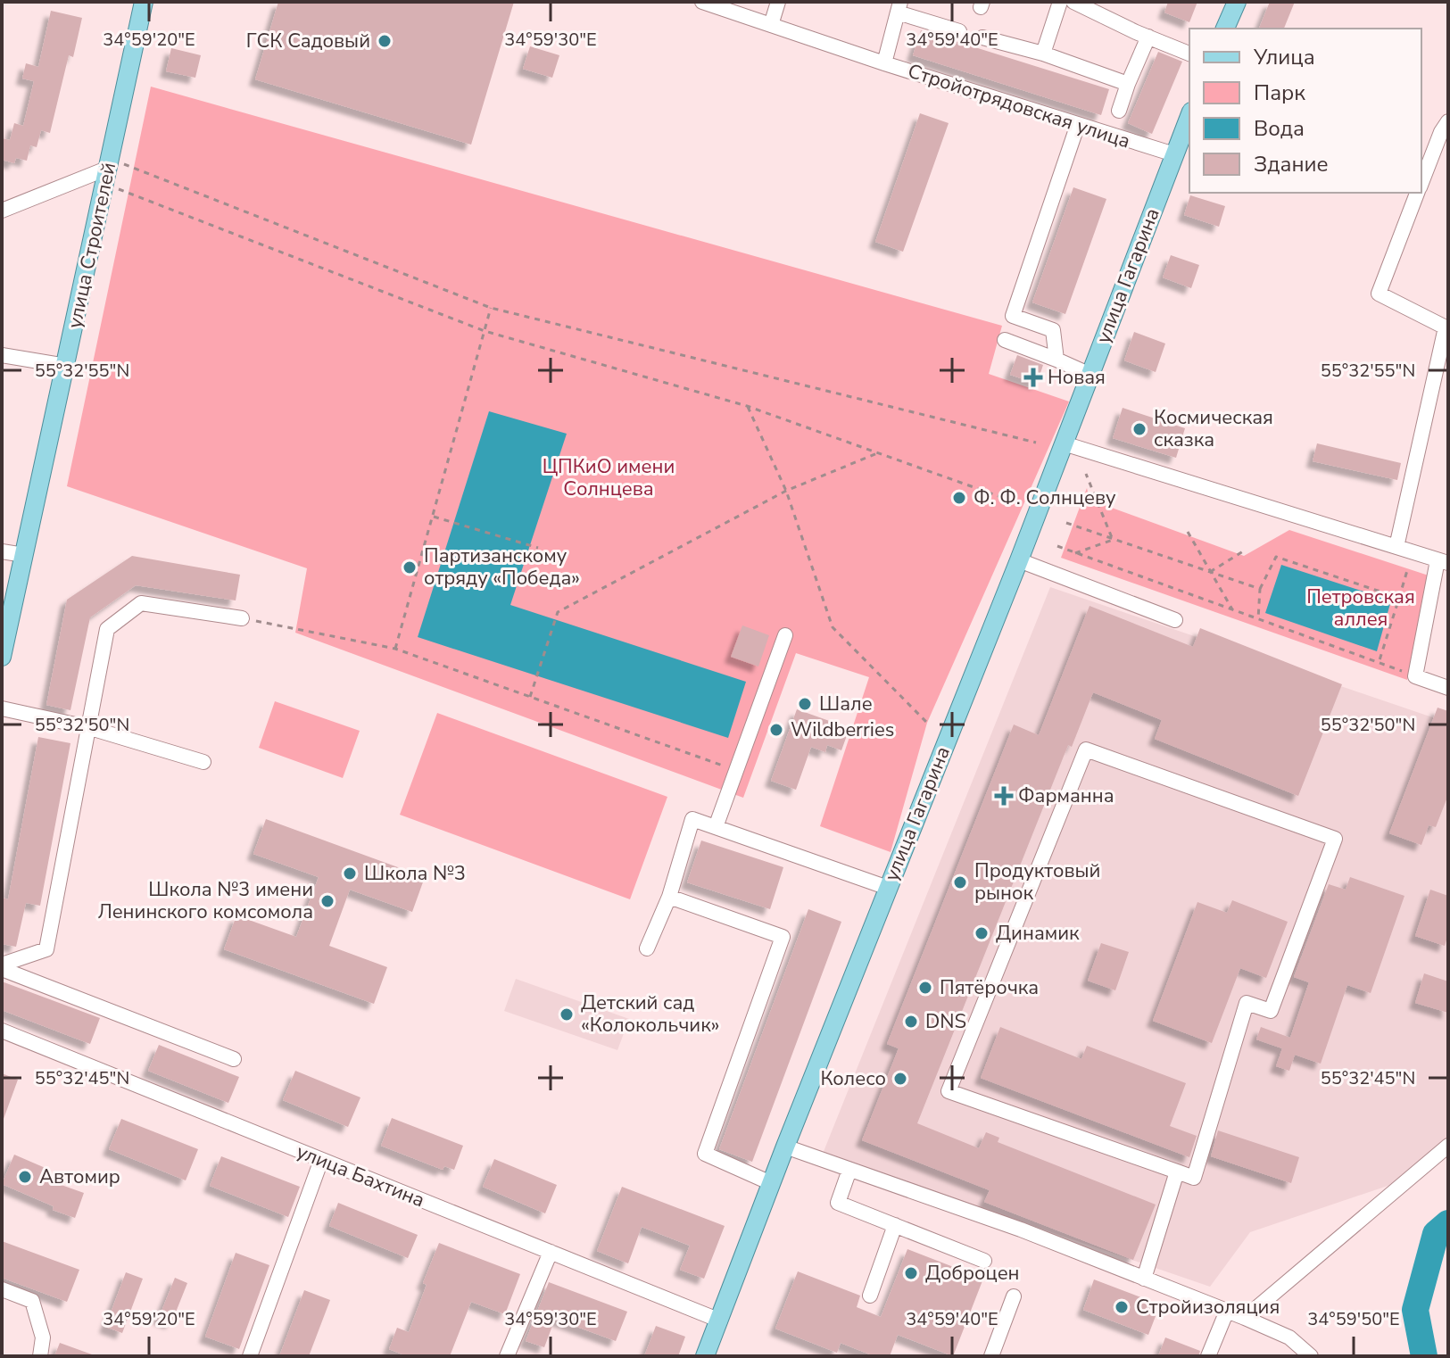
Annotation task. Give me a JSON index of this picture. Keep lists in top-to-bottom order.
{
  "streets": {
    "main road": ["улица Строителей", "улица Гагарина"],
    "street": ["Стройотрядовская улица", "улица Бахтина"]
  },
  "crossings": [
    ["Стройотрядовская улица", "улица Гагарина"],
    ["улица Гагарина", "улица Бахтина"]
  ],
  "parks": ["ЦПКиО имени Солнцева", "Петровская аллея"],
  "places": {
    "other": [
      "ГСК Садовый",
      "Космическая сказка",
      "Ф. Ф. Солнцеву",
      "Партизанскому отряду «Победа»",
      "Шале",
      "Wildberries",
      "Школа №3",
      "Продуктовый рынок",
      "Школа №3 имени Ленинского комсомола",
      "Динамик",
      "Пятёрочка",
      "Детский сад «Колокольчик»",
      "DNS",
      "Колесо",
      "Автомир",
      "Доброцен",
      "Стройизоляция"
    ],
    "health": ["Новая", "Фарманна"]
  },
  "legend": [
    "Улица",
    "Парк",
    "Вода",
    "Здание"
  ],
  "coordinates": [
    "34°59'20\"E",
    "34°59'30\"E",
    "34°59'40\"E",
    "55°32'55\"N",
    "55°32'50\"N",
    "55°32'45\"N",
    "34°59'50\"E"
  ]
}
